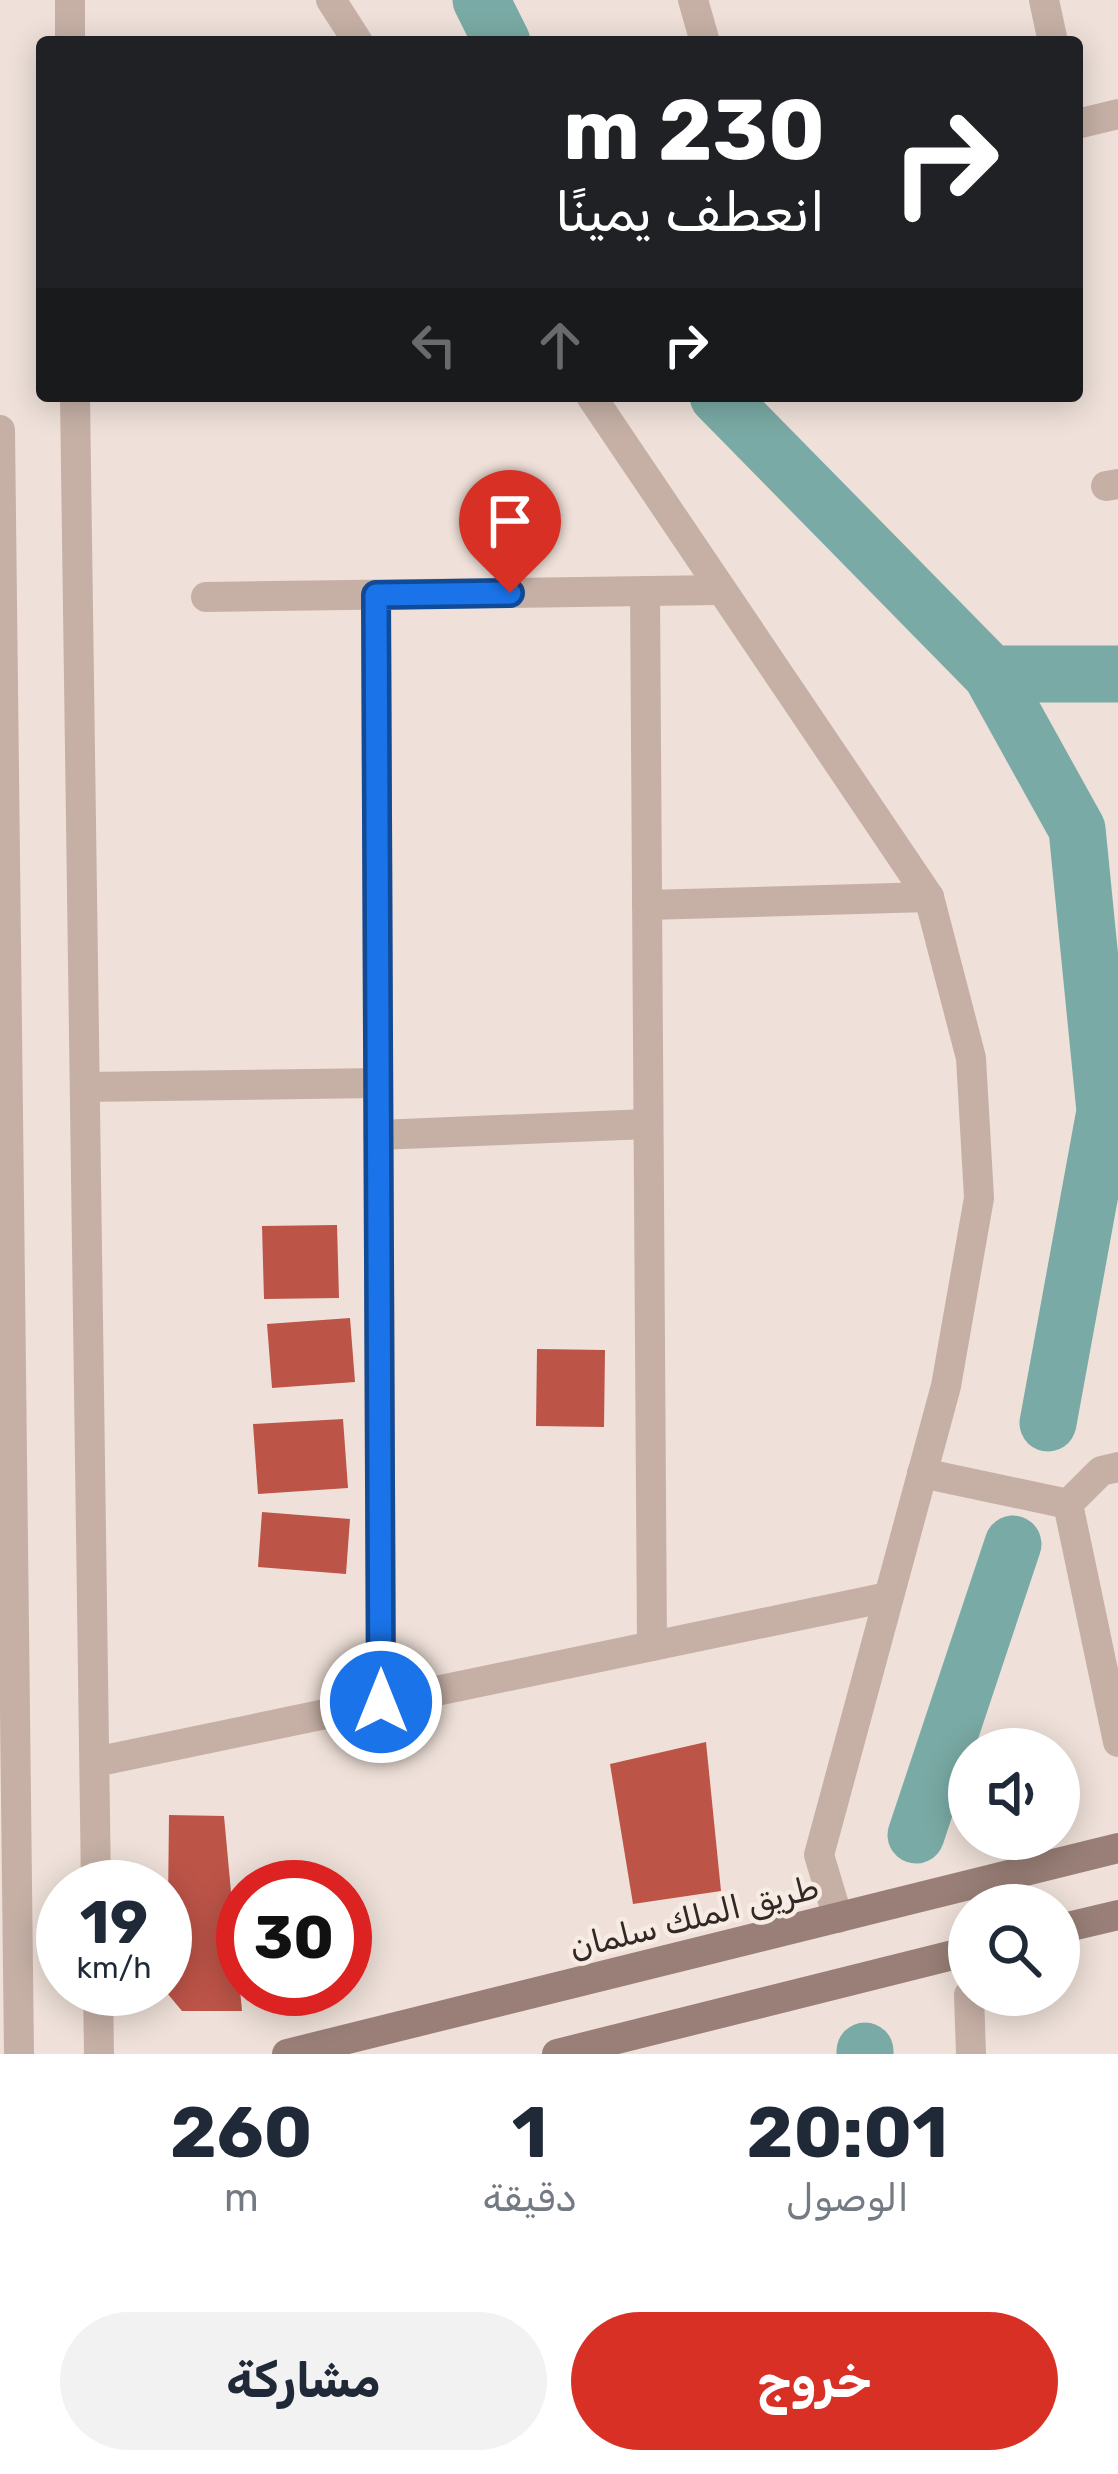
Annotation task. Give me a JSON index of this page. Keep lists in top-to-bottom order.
{
  "streets": {
    "main road": ["طريق الملك سلمان"]
  },
  "page": {
    "turn": ["230 m", "انعطف يمينًا"],
    "speed": "19 km/h",
    "limit": "30",
    "eta": [
      "20:01",
      "الوصول",
      "1",
      "دقيقة",
      "260",
      "m"
    ],
    "buttons": ["خروج", "مشاركة"]
  }
}
